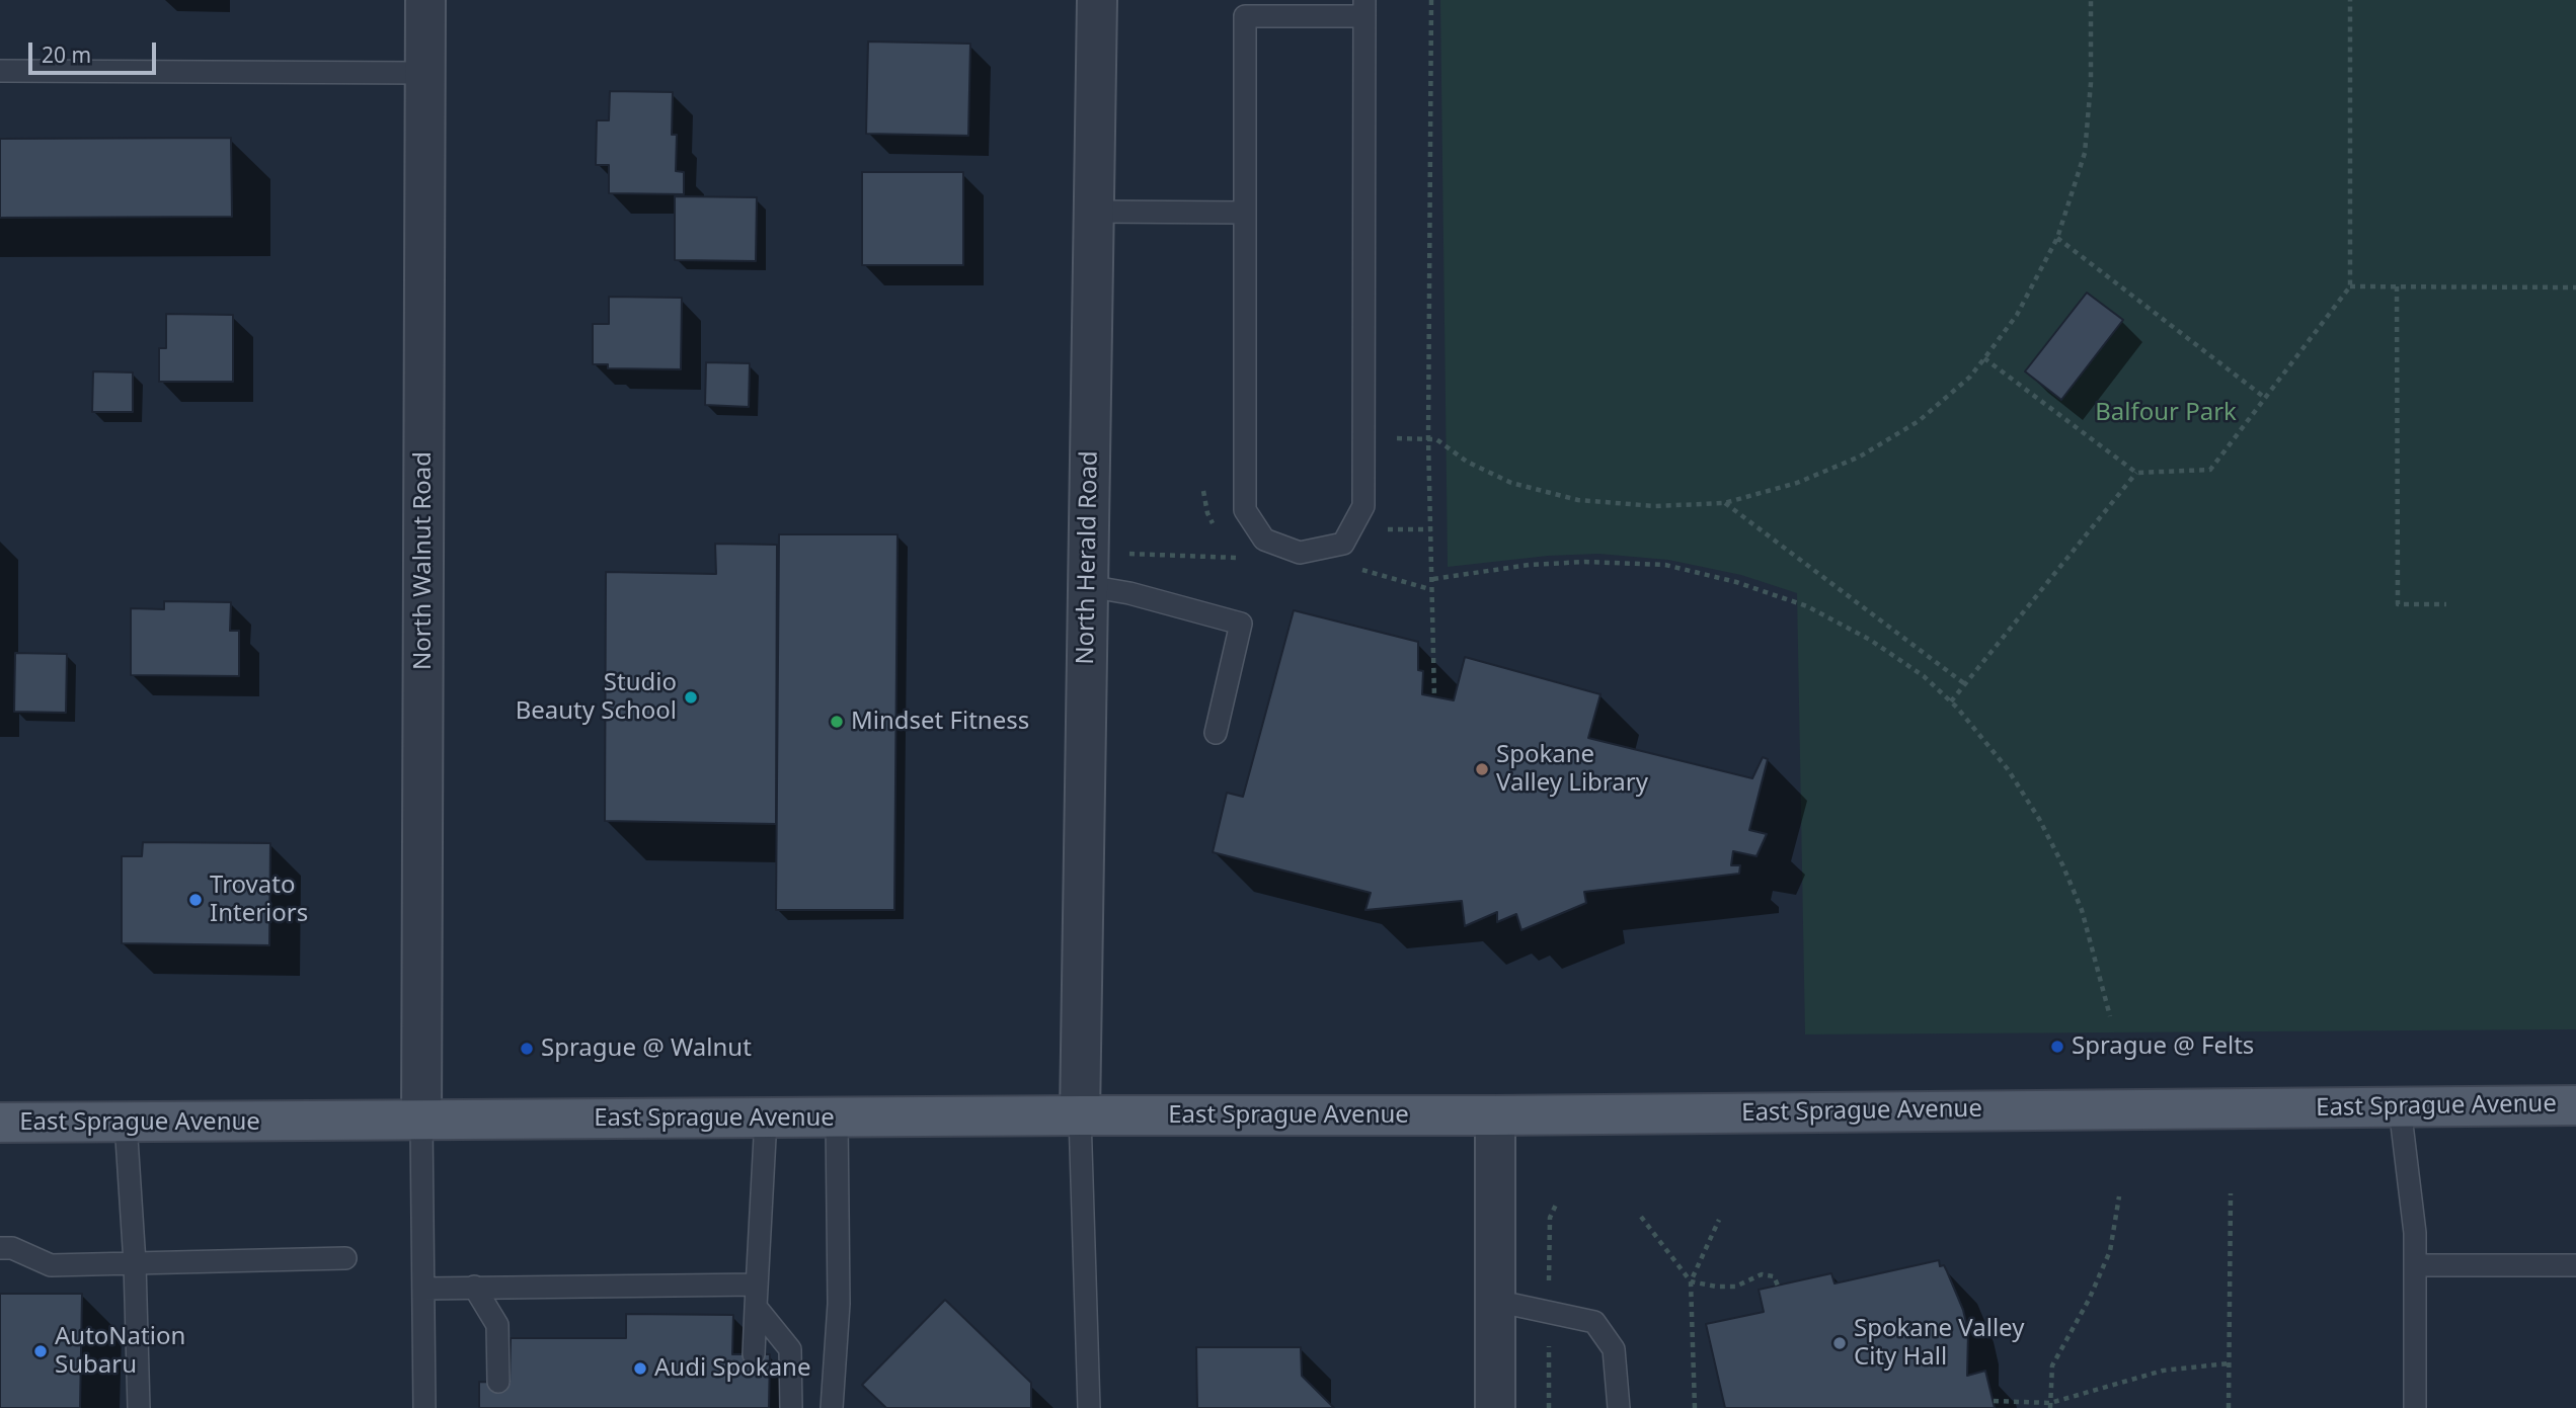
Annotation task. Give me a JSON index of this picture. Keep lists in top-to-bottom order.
{
  "streets": {
    "main road": ["East Sprague Avenue"],
    "street": ["North Herald Road", "North Walnut Road"]
  },
  "crossings": [
    ["North Herald Road", "East Sprague Avenue"],
    ["North Walnut Road", "East Sprague Avenue"]
  ],
  "parks": ["Balfour Park"],
  "places": [
    "Studio Beauty School",
    "Mindset Fitness",
    "Spokane Valley Library",
    "Trovato Interiors",
    "Sprague @ Felts",
    "Sprague @ Walnut",
    "Spokane Valley City Hall",
    "AutoNation Subaru",
    "Audi Spokane"
  ],
  "scale_bar": "20 m"
}
